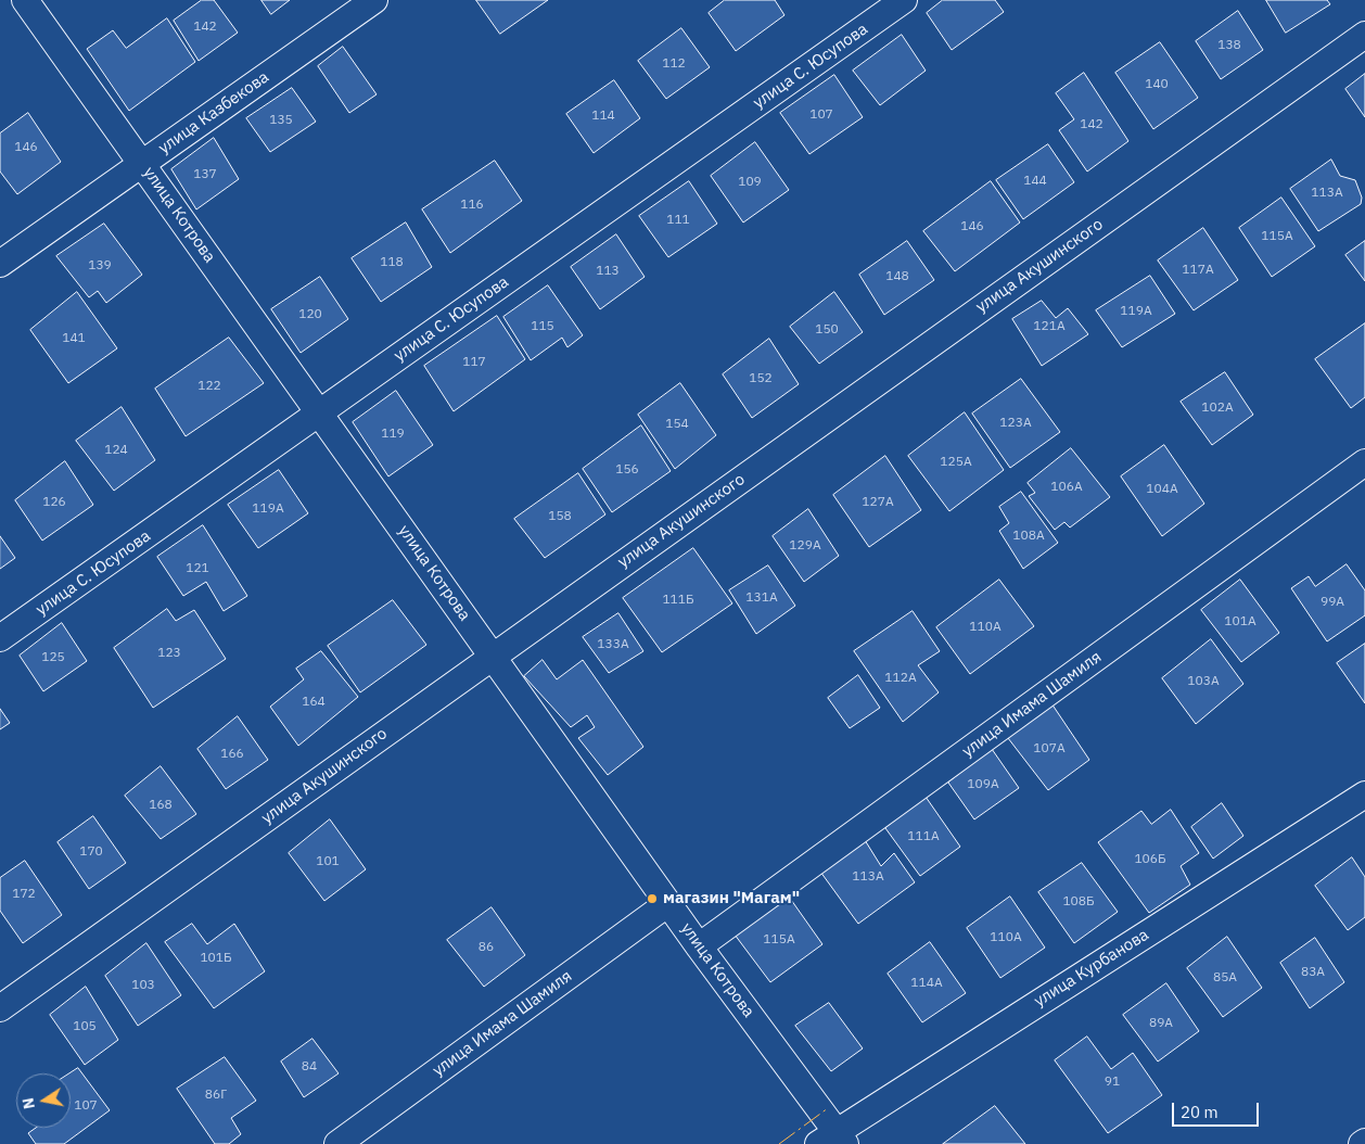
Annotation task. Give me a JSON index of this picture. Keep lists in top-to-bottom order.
{
  "streets": {
    "street": [
      "улица С. Юсупова",
      "улица Казбекова",
      "улица Котрова",
      "улица Акушинского",
      "улица Имама Шамиля",
      "улица Курбанова"
    ]
  },
  "crossings": [
    ["улица С. Юсупова", "улица Котрова"],
    ["улица Казбекова", "улица Котрова"],
    ["улица Котрова", "улица Акушинского"],
    ["улица Котрова", "улица Имама Шамиля"],
    ["улица Котрова", "улица Курбанова"]
  ],
  "places": ["магазин \"Магам\""],
  "house_numbers": [
    "142",
    "138",
    "112",
    "140",
    "107",
    "114",
    "135",
    "142",
    "146",
    "137",
    "144",
    "109",
    "113А",
    "116",
    "111",
    "146",
    "115А",
    "118",
    "139",
    "117А",
    "113",
    "148",
    "119А",
    "120",
    "115",
    "121А",
    "150",
    "141",
    "117",
    "152",
    "122",
    "102А",
    "123А",
    "154",
    "119",
    "124",
    "125А",
    "156",
    "106А",
    "104А",
    "126",
    "127А",
    "119А",
    "158",
    "108А",
    "129А",
    "121",
    "131А",
    "111Б",
    "99А",
    "101А",
    "110А",
    "133А",
    "123",
    "125",
    "112А",
    "103А",
    "164",
    "107А",
    "166",
    "109А",
    "168",
    "111А",
    "170",
    "106Б",
    "101",
    "113А",
    "172",
    "108Б",
    "110А",
    "115А",
    "86",
    "101Б",
    "83А",
    "85А",
    "114А",
    "103",
    "89А",
    "105",
    "84",
    "91",
    "86Г",
    "107"
  ],
  "scale_bar": "20 m",
  "north": "left"
}
